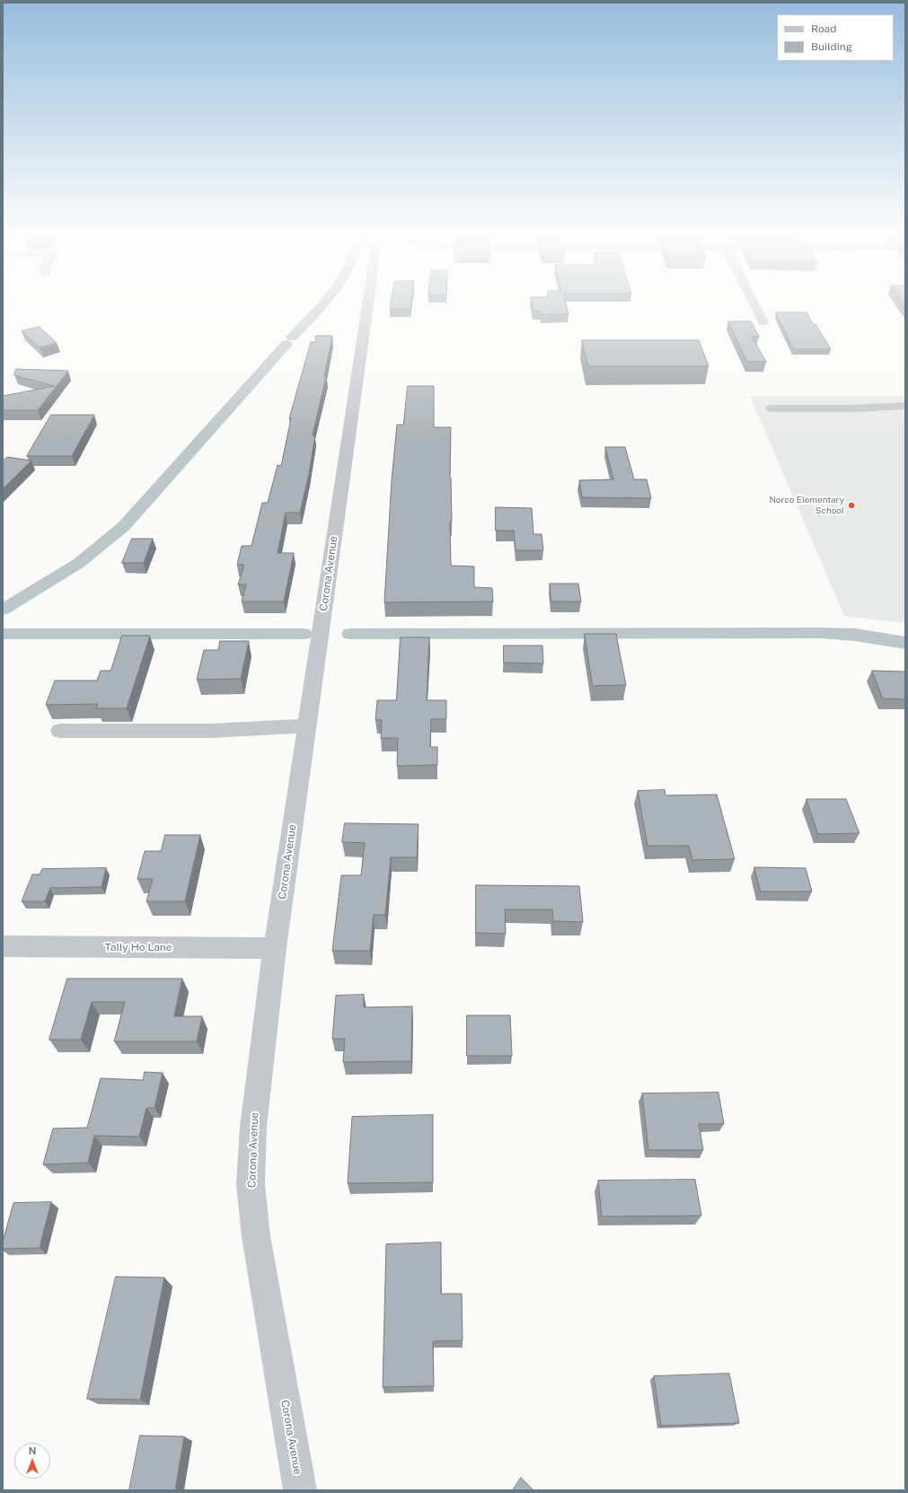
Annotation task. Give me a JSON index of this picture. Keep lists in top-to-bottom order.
{
  "streets": {
    "street": ["Corona Avenue", "Tally Ho Lane"]
  },
  "crossings": [
    ["Corona Avenue", "Tally Ho Lane"]
  ],
  "places": ["Norco Elementary School"],
  "legend": ["Road", "Building"],
  "north": "top"
}
